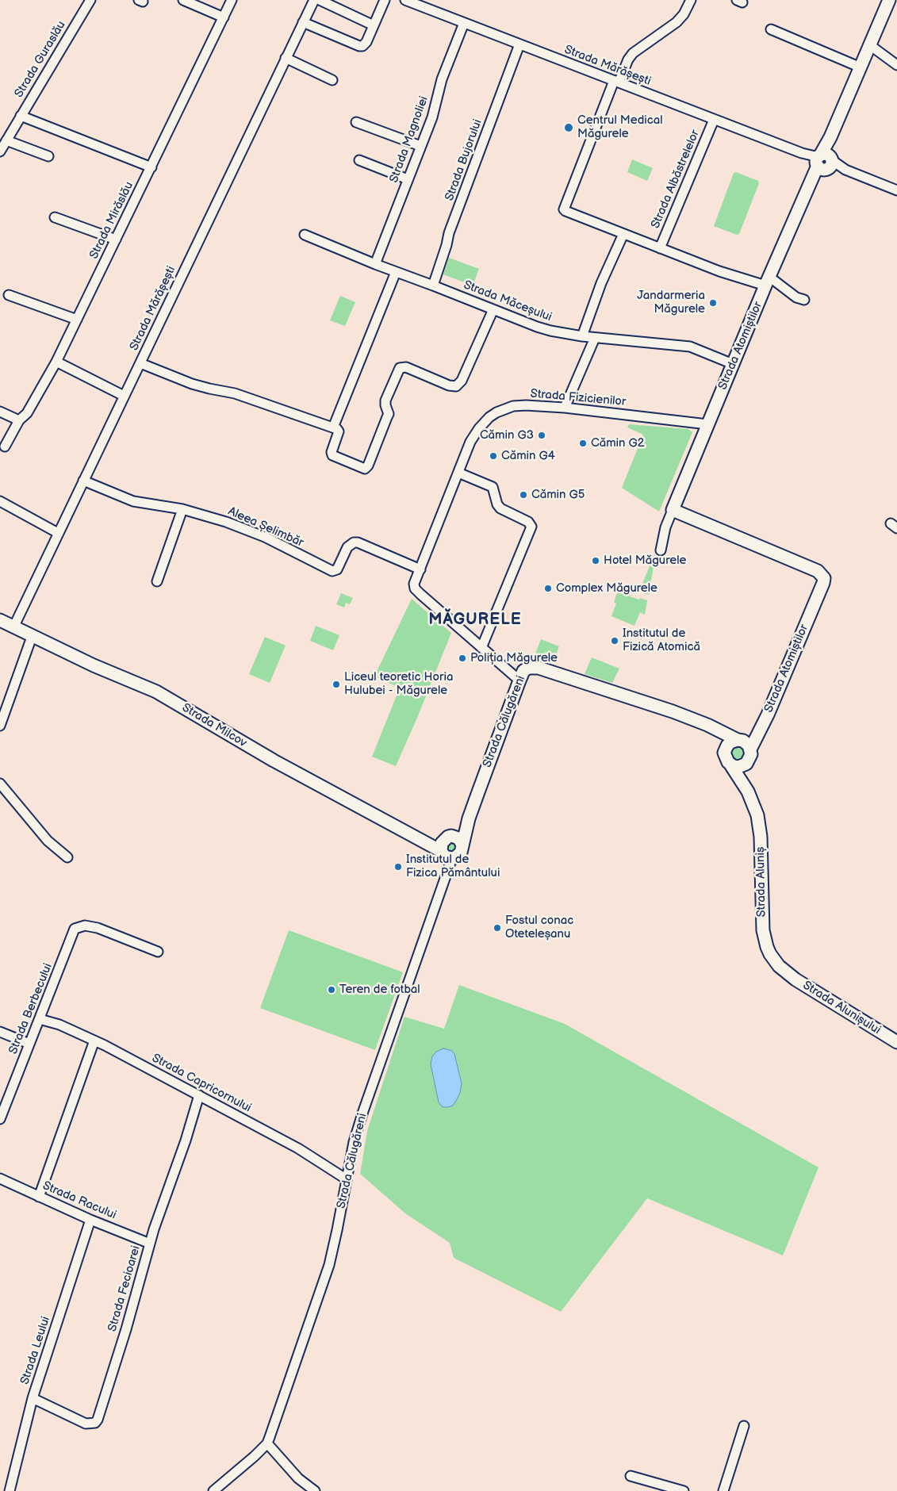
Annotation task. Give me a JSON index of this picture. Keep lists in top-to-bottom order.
{
  "streets": {
    "main road": [
      "Strada Atomiștilor",
      "Strada Călugăreni",
      "Strada Milcov",
      "Strada Aluniș",
      "Strada Alunișului"
    ],
    "street": [
      "Strada Guraslău",
      "Strada Mărășești",
      "Strada Magnoliei",
      "Strada Bujorului",
      "Strada Albăstrelelor",
      "Strada Mirăslău",
      "Strada Măceșului",
      "Strada Fizicienilor",
      "Aleea Șelimbăr",
      "Strada Berbecului",
      "Strada Capricornului",
      "Strada Racului",
      "Strada Fecioarei",
      "Strada Leului"
    ]
  },
  "crossings": [
    ["Strada Mărășești", "Strada Magnoliei"],
    ["Strada Mărășești", "Strada Bujorului"],
    ["Strada Mărășești", "Strada Albăstrelelor"],
    ["Strada Mărășești", "Strada Atomiștilor"],
    ["Strada Mărășești", "Aleea Șelimbăr"],
    ["Strada Mărășești", "Strada Milcov"],
    ["Strada Magnoliei", "Strada Măceșului"],
    ["Strada Bujorului", "Strada Măceșului"],
    ["Strada Albăstrelelor", "Strada Atomiștilor"],
    ["Strada Măceșului", "Strada Atomiștilor"],
    ["Strada Atomiștilor", "Strada Fizicienilor"],
    ["Strada Atomiștilor", "Strada Aluniș"],
    ["Strada Fizicienilor", "Aleea Șelimbăr"],
    ["Strada Fizicienilor", "Strada Călugăreni"],
    ["Strada Călugăreni", "Strada Milcov"],
    ["Strada Călugăreni", "Strada Capricornului"],
    ["Strada Aluniș", "Strada Alunișului"],
    ["Strada Berbecului", "Strada Capricornului"],
    ["Strada Capricornului", "Strada Fecioarei"],
    ["Strada Racului", "Strada Fecioarei"],
    ["Strada Racului", "Strada Leului"],
    ["Strada Fecioarei", "Strada Leului"]
  ],
  "districts": ["MĂGURELE"],
  "places": [
    "Centrul Medical Măgurele",
    "Jandarmeria Măgurele",
    "Cămin G3",
    "Cămin G2",
    "Cămin G4",
    "Cămin G5",
    "Hotel Măgurele",
    "Complex Măgurele",
    "Institutul de Fizică Atomică",
    "Poliția Măgurele",
    "Liceul teoretic Horia Hulubei - Măgurele",
    "Institutul de Fizica Pământului",
    "Fostul conac Oteteleșanu",
    "Teren de fotbal"
  ]
}
